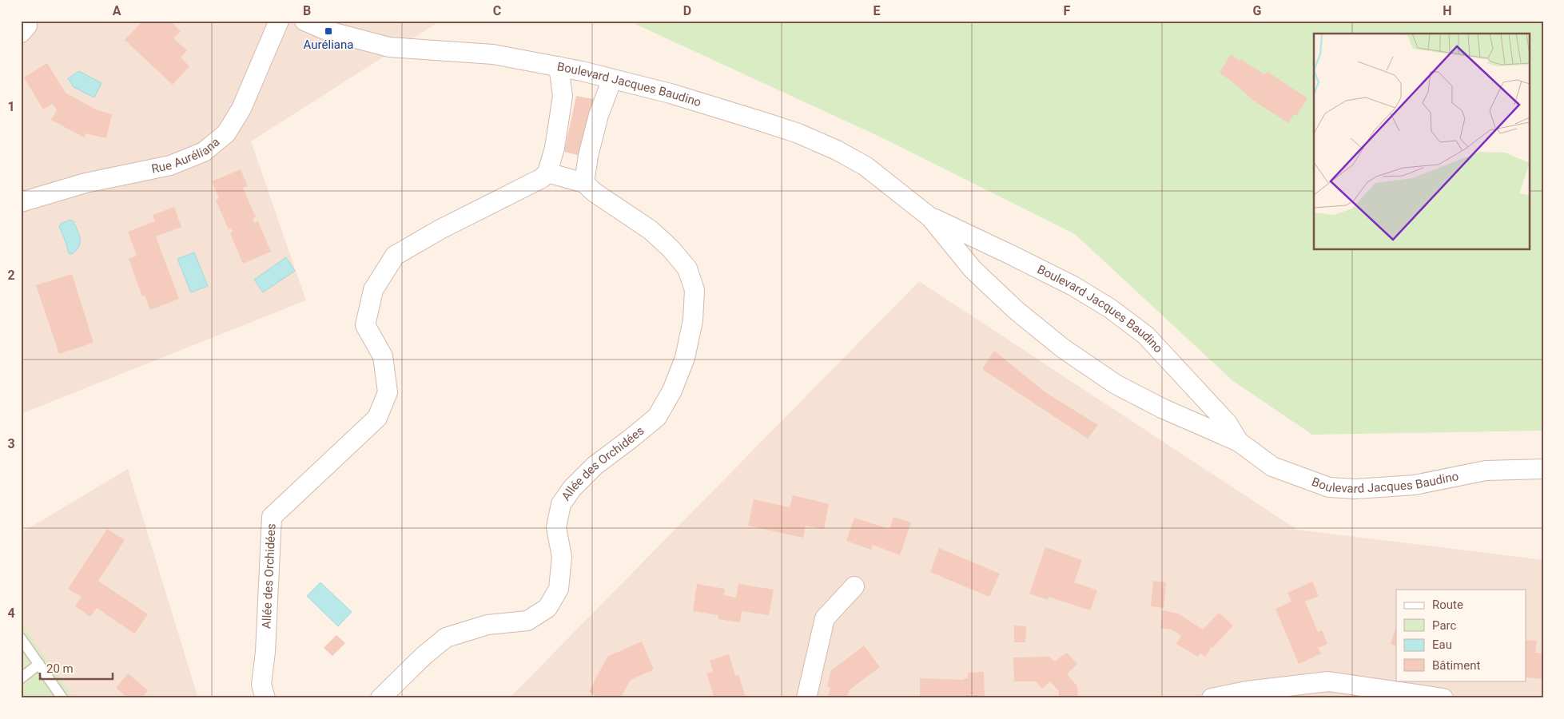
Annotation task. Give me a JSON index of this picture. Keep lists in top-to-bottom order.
{
  "streets": {
    "street": ["Boulevard Jacques Baudino", "Rue Auréliana", "Allée des Orchidées"]
  },
  "places": {
    "transit": ["Auréliana"]
  },
  "legend": [
    "Route",
    "Parc",
    "Eau",
    "Bâtiment"
  ],
  "scale_bar": "20 m",
  "grid": {
    "columns": [
      "A",
      "B",
      "C",
      "D",
      "E",
      "F",
      "G",
      "H"
    ],
    "rows": [
      "1",
      "2",
      "3",
      "4"
    ]
  }
}
